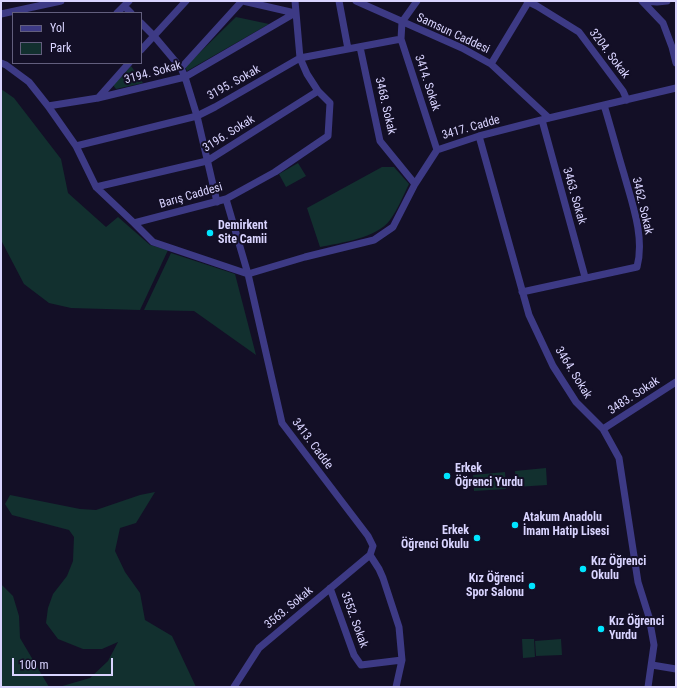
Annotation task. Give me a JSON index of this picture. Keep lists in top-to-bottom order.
{
  "streets": {
    "street": [
      "Samsun Caddesi",
      "3204. Sokak",
      "3194. Sokak",
      "3195. Sokak",
      "3414. Sokak",
      "3468. Sokak",
      "3417. Cadde",
      "3196. Sokak",
      "Barış Caddesi",
      "3463. Sokak",
      "3462. Sokak",
      "3464. Sokak",
      "3483. Sokak",
      "3413. Cadde",
      "3563. Sokak",
      "3552. Sokak"
    ]
  },
  "crossings": [
    ["Samsun Caddesi", "3414. Sokak"],
    ["Samsun Caddesi", "3417. Cadde"],
    ["3204. Sokak", "3417. Cadde"],
    ["3194. Sokak", "Barış Caddesi"],
    ["3195. Sokak", "3414. Sokak"],
    ["3195. Sokak", "3468. Sokak"],
    ["3195. Sokak", "Barış Caddesi"],
    ["3414. Sokak", "3417. Cadde"],
    ["3468. Sokak", "3417. Cadde"],
    ["3417. Cadde", "3463. Sokak"],
    ["3417. Cadde", "3462. Sokak"],
    ["3417. Cadde", "3464. Sokak"],
    ["3417. Cadde", "3413. Cadde"],
    ["3196. Sokak", "Barış Caddesi"],
    ["Barış Caddesi", "3413. Cadde"],
    ["3463. Sokak", "3462. Sokak"],
    ["3462. Sokak", "3464. Sokak"],
    ["3464. Sokak", "3483. Sokak"],
    ["3413. Cadde", "3563. Sokak"],
    ["3413. Cadde", "3552. Sokak"],
    ["3563. Sokak", "3552. Sokak"]
  ],
  "places": [
    "Demirkent Site Camii",
    "Erkek Öğrenci Yurdu",
    "Atakum Anadolu İmam Hatip Lisesi",
    "Erkek Öğrenci Okulu",
    "Kız Öğrenci Okulu",
    "Kız Öğrenci Spor Salonu",
    "Kız Öğrenci Yurdu"
  ],
  "legend": ["Yol", "Park"],
  "scale_bar": "100 m"
}
